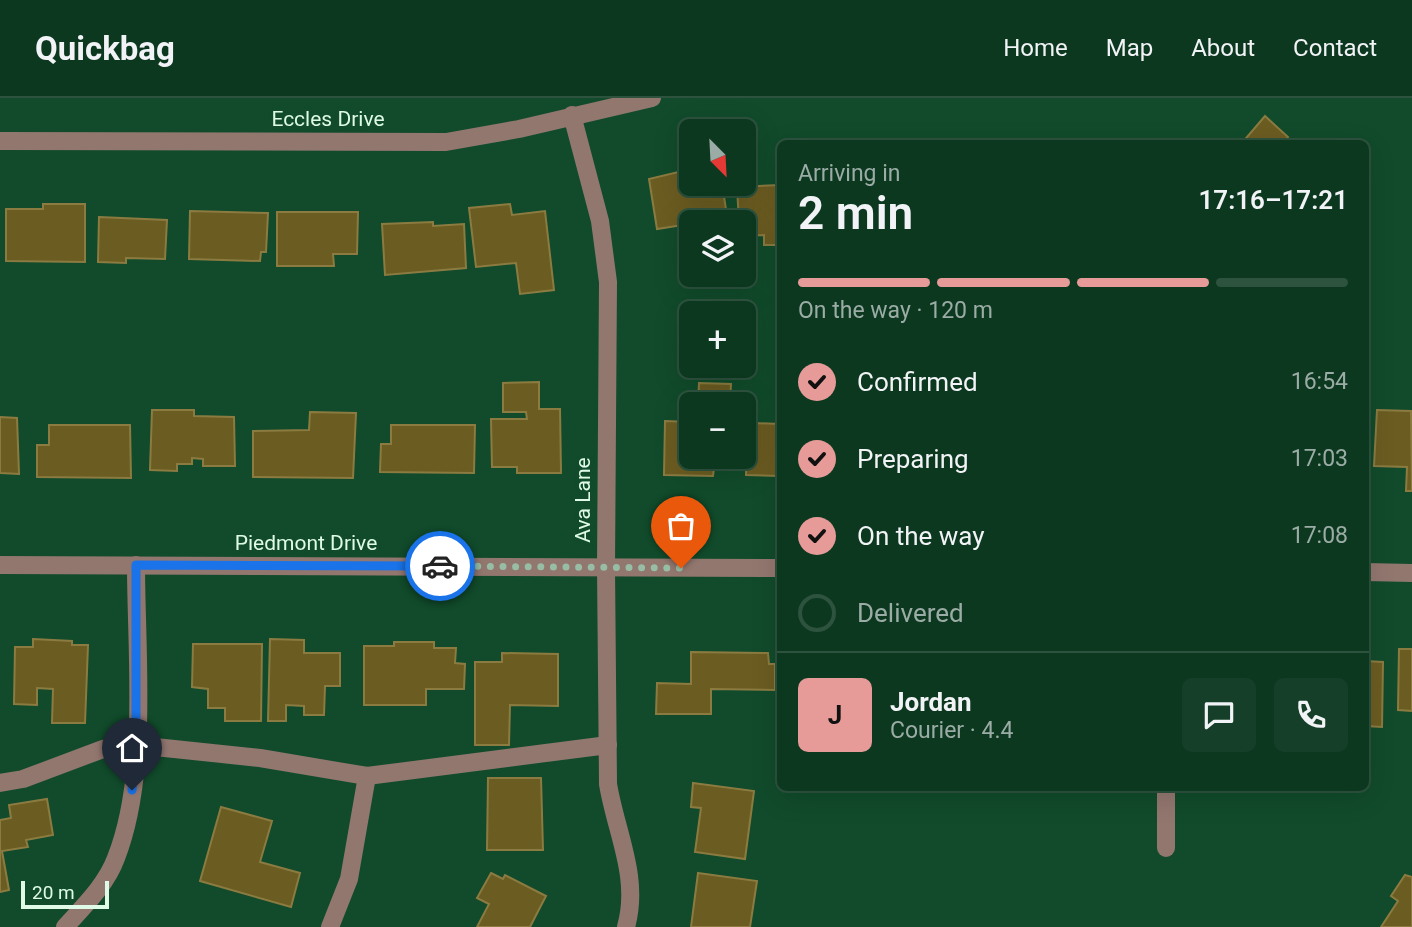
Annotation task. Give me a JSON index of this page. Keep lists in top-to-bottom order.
{
  "streets": {
    "street": ["Eccles Drive", "Ava Lane", "Piedmont Drive"]
  },
  "crossings": [
    ["Eccles Drive", "Ava Lane"],
    ["Ava Lane", "Piedmont Drive"]
  ],
  "scale_bar": "20 m",
  "north": "bottom right",
  "page": {
    "header": "Quickbag",
    "nav": [
      "Home",
      "Map",
      "About",
      "Contact"
    ],
    "map_buttons": ["+", "−"],
    "heading": ["2 min", "Arriving in", "17:16–17:21"],
    "panel": ["Jordan", "Courier · 4.4"],
    "bar": "On the way · 120 m",
    "list": [
      ["Confirmed", "16:54"],
      ["Preparing", "17:03"],
      ["On the way", "17:08"],
      "Delivered"
    ],
    "round": "J",
    "scale": "20 m"
  }
}
